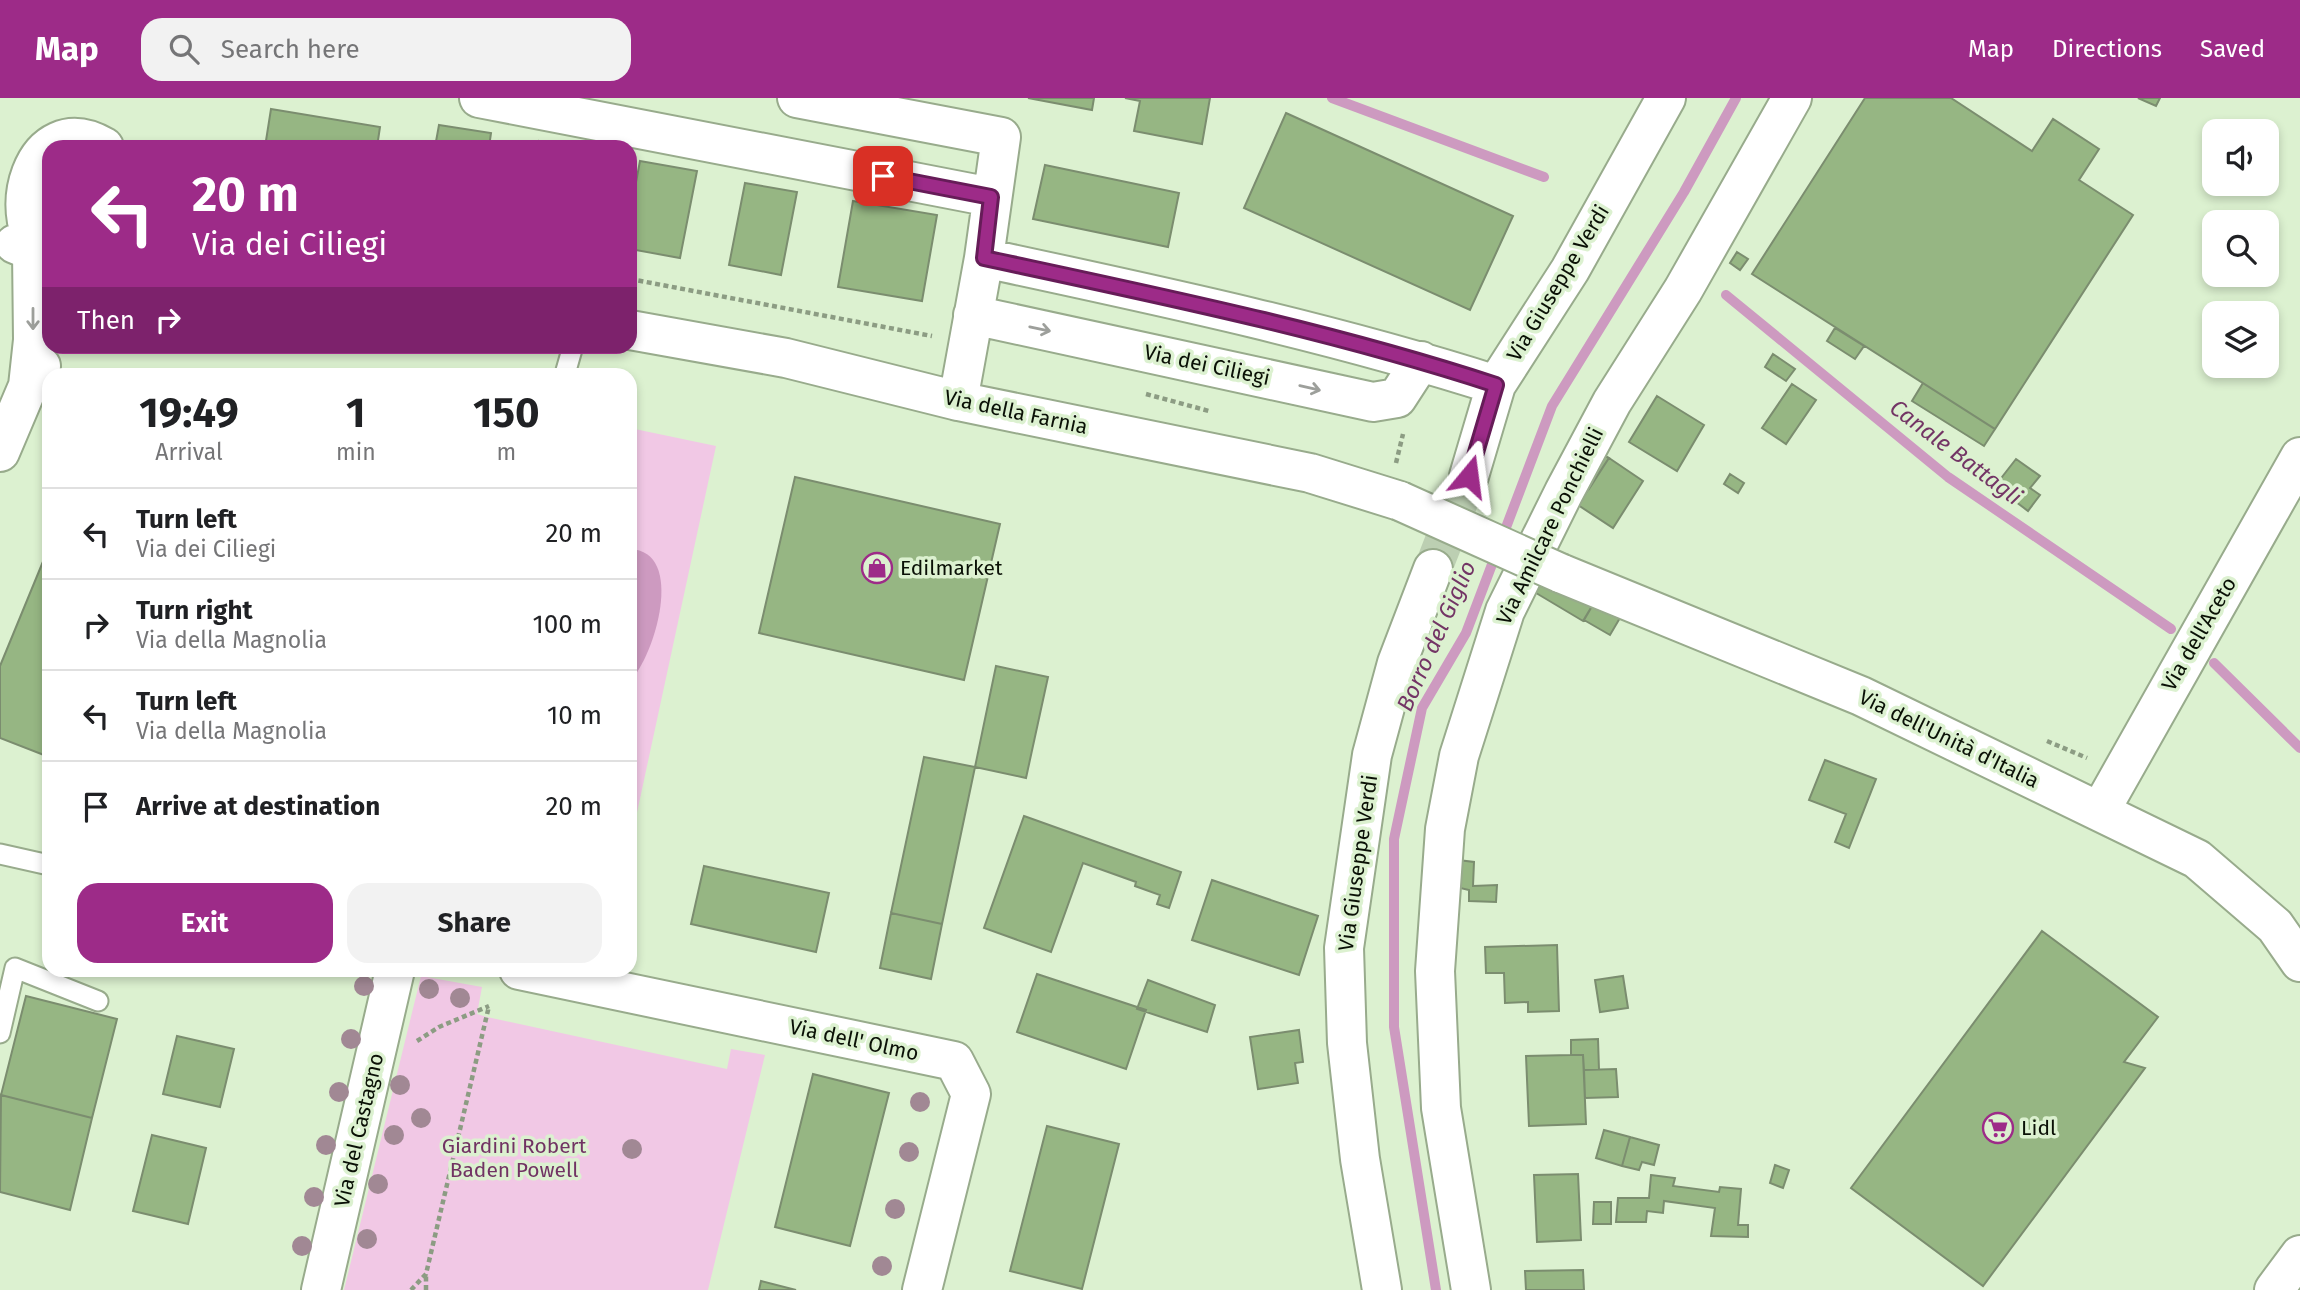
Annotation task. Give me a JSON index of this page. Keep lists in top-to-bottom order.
{
  "streets": {
    "street": [
      "Via Giuseppe Verdi",
      "Via dei Ciliegi",
      "Via della Farnia",
      "Via Amilcare Ponchielli",
      "Via dell'Aceto",
      "Via dell'Unità d'Italia",
      "Via dell' Olmo",
      "Via del Castagno"
    ]
  },
  "crossings": [
    ["Via della Farnia", "Via dell'Unità d'Italia"],
    ["Via dell'Aceto", "Via dell'Unità d'Italia"]
  ],
  "water": ["Canale Battagli", "Borro del Giglio"],
  "parks": ["Giardini Robert Baden Powell"],
  "places": {
    "shop": ["Edilmarket"],
    "supermarket": ["Lidl"]
  },
  "page": {
    "header": "Map",
    "search": "Search here",
    "nav": ["Map", "Directions", "Saved"],
    "turn": ["20 m", "Via dei Ciliegi"],
    "then": "Then",
    "eta": [
      "19:49",
      "Arrival",
      "1",
      "min",
      "150",
      "m"
    ],
    "list": [
      {
        "name": "Turn left",
        "note": "Via dei Ciliegi",
        "value": "20 m"
      },
      {
        "name": "Turn right",
        "note": "Via della Magnolia",
        "value": "100 m"
      },
      {
        "name": "Turn left",
        "note": "Via della Magnolia",
        "value": "10 m"
      },
      {
        "name": "Arrive at destination",
        "value": "20 m"
      }
    ],
    "buttons": ["Exit", "Share"]
  }
}
